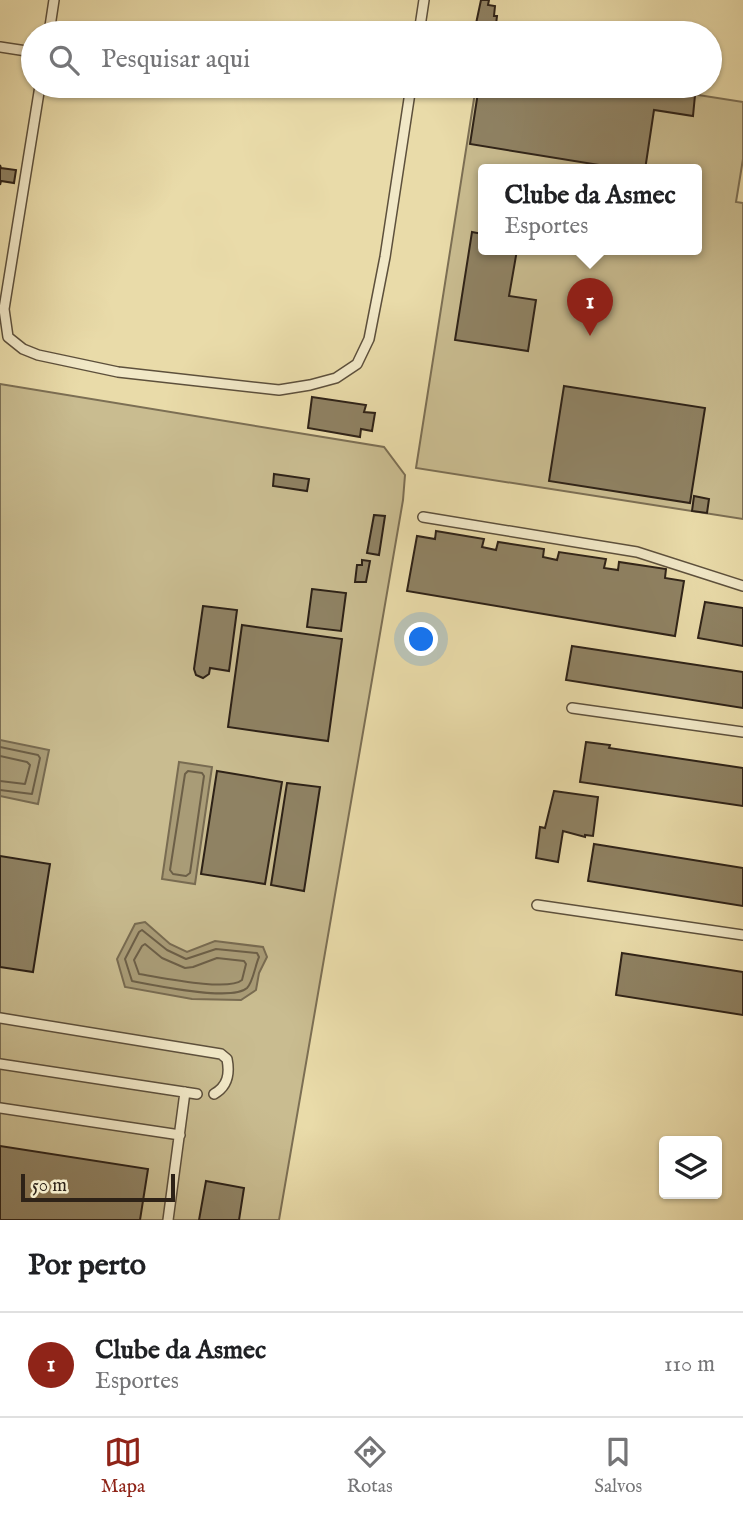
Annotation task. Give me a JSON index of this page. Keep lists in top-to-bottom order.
{
  "scale_bar": "50 m",
  "page": {
    "search": "Pesquisar aqui",
    "popup": ["Clube da Asmec", "Esportes"],
    "pins": "1",
    "scale": "50 m",
    "heading": "Por perto",
    "list": [
      {
        "mark": "1",
        "name": "Clube da Asmec",
        "note": "Esportes",
        "value": "110 m"
      }
    ],
    "nav": ["Mapa", "Rotas", "Salvos"]
  }
}
